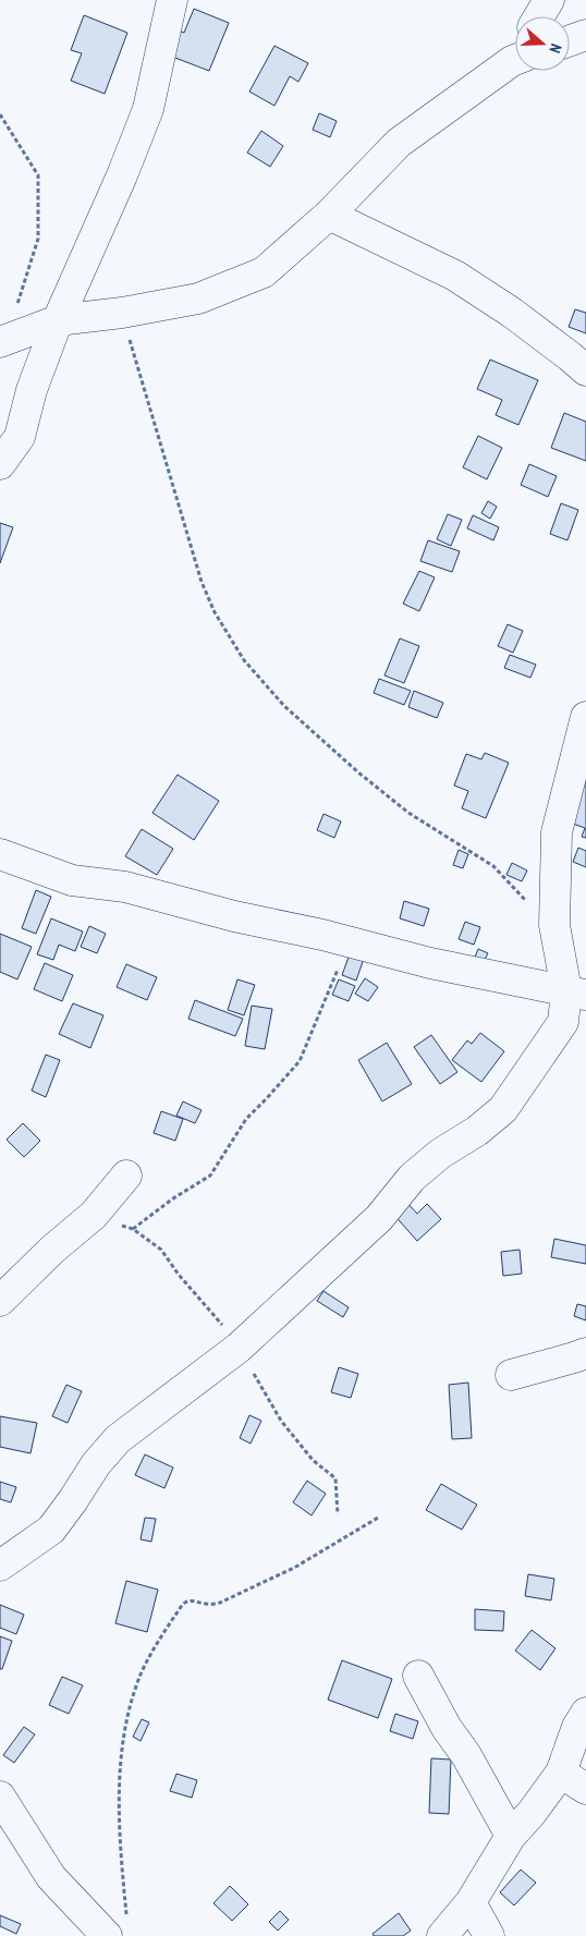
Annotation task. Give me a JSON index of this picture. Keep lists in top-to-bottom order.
{
  "north": "right"
}
